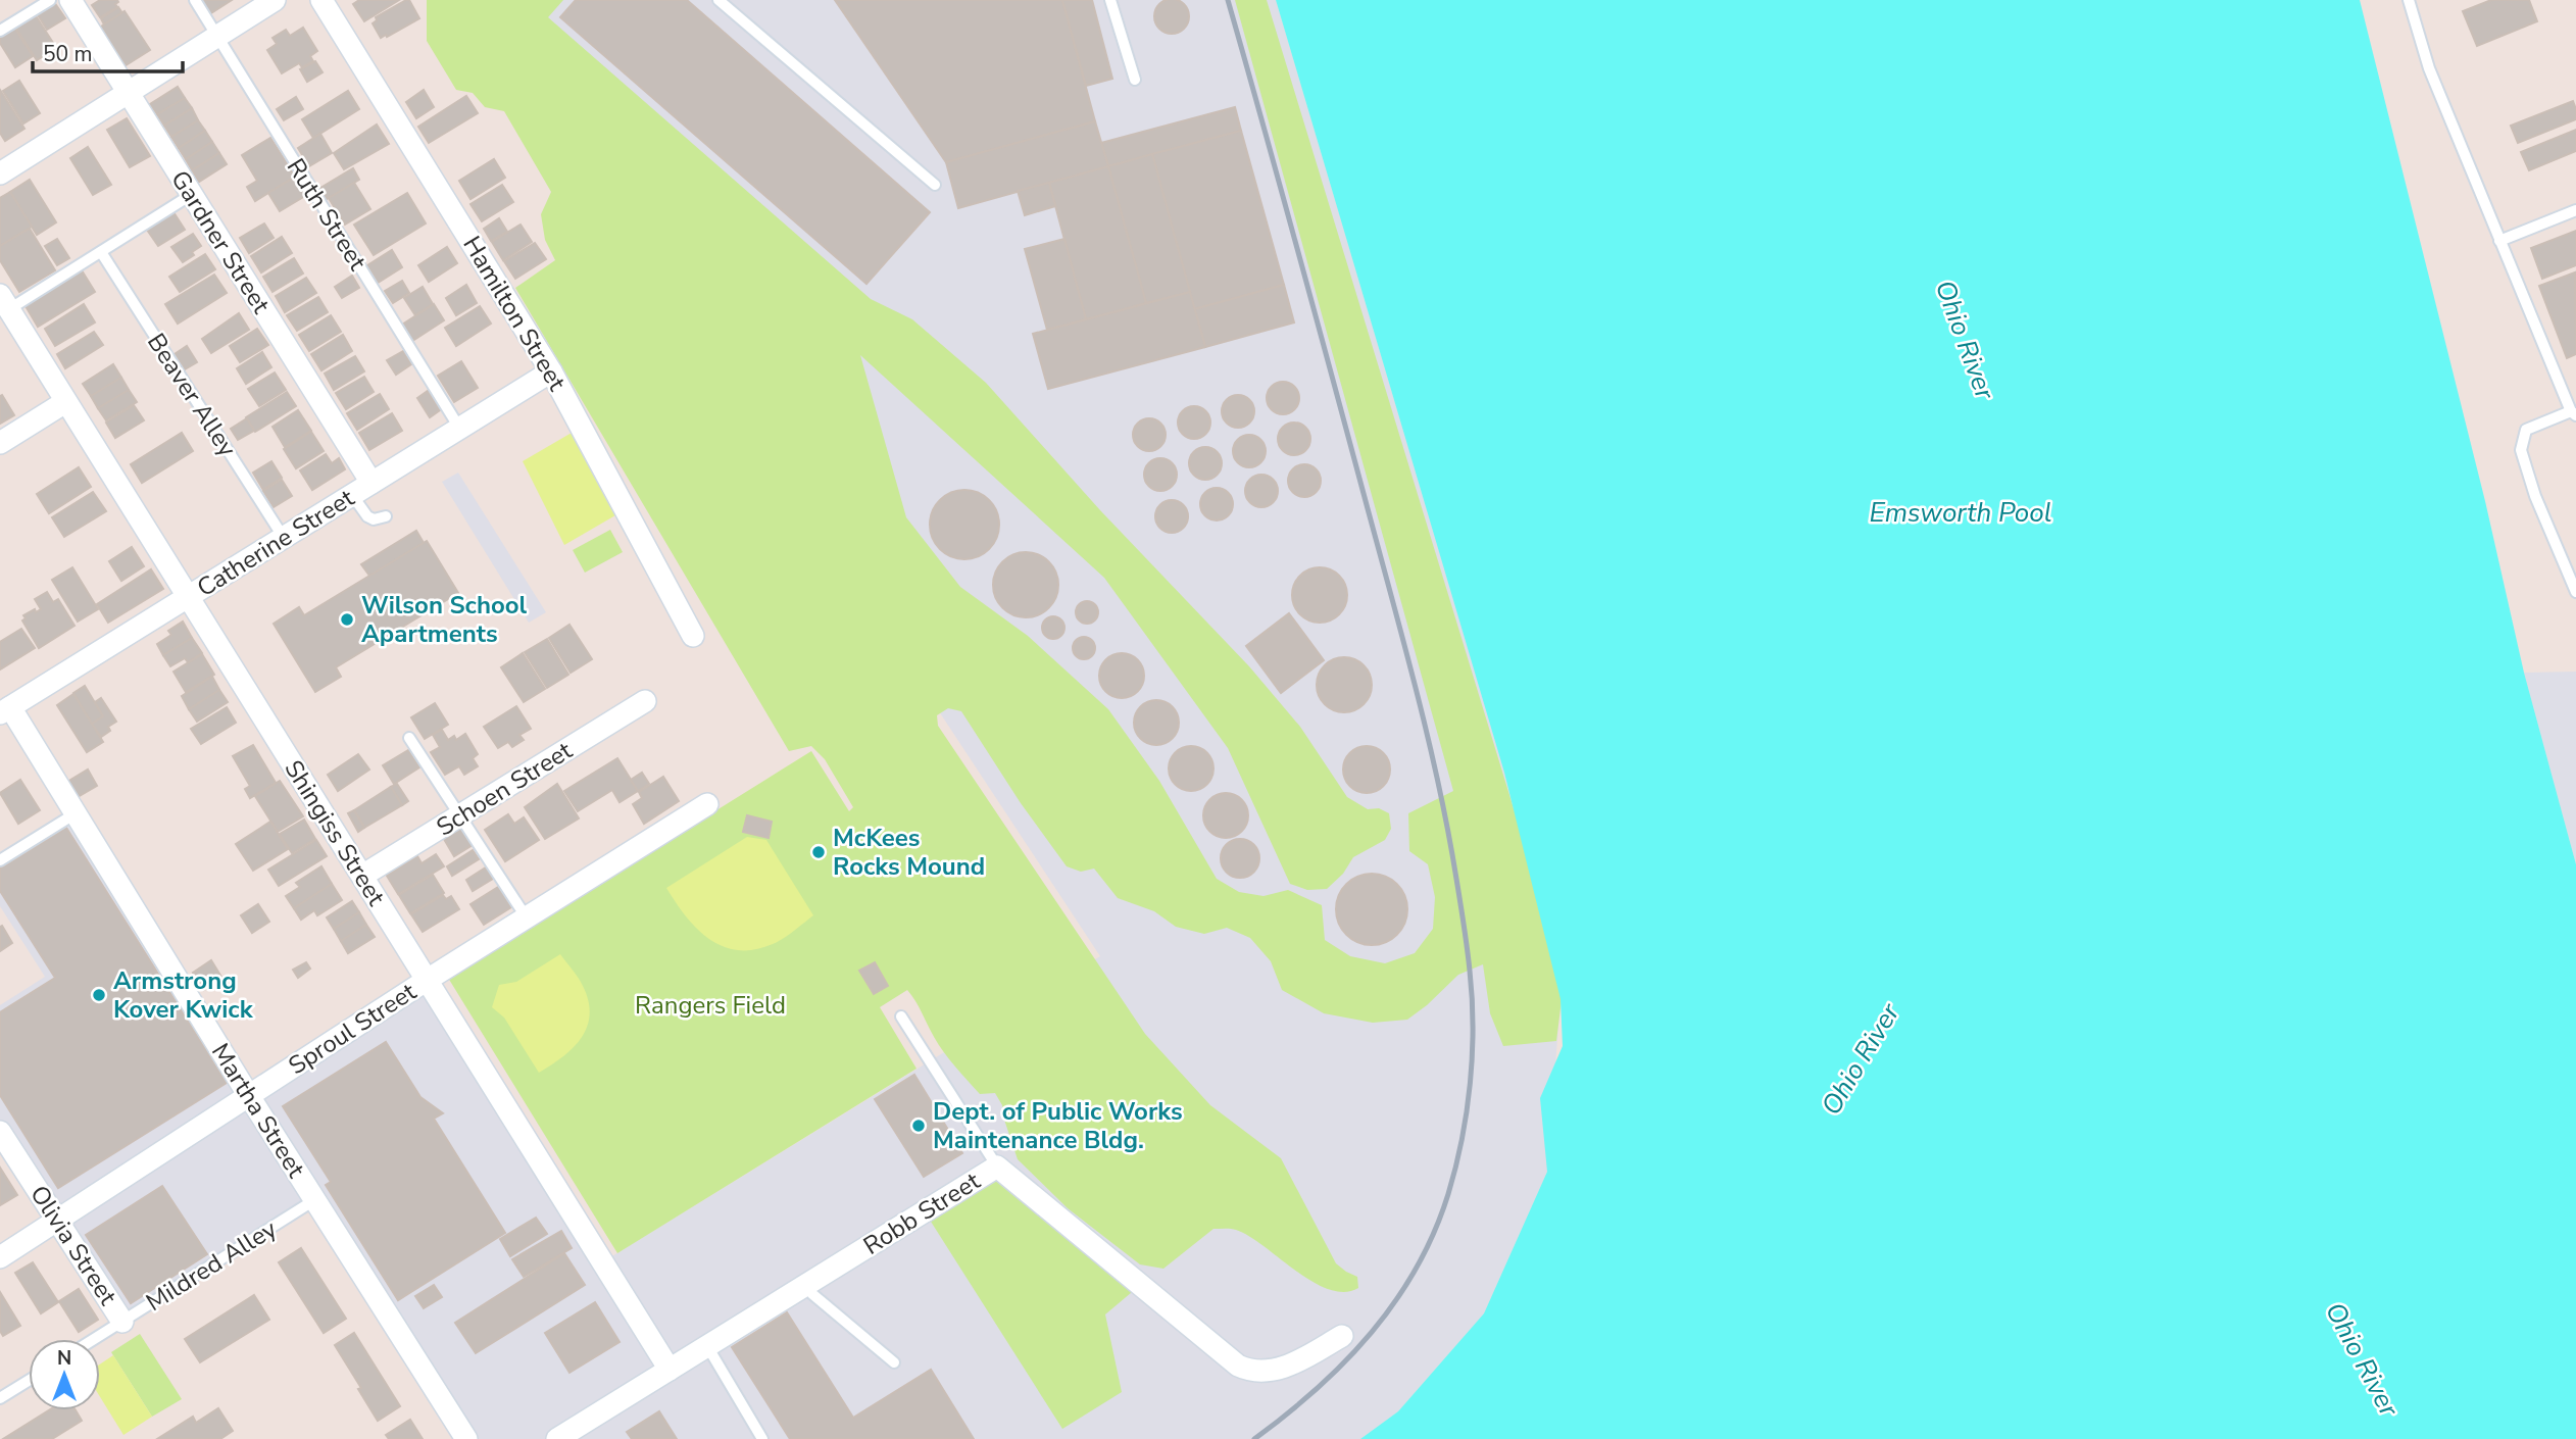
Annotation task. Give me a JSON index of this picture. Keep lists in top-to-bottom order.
{
  "streets": {
    "street": [
      "Gardner Street",
      "Hamilton Street",
      "Catherine Street",
      "Schoen Street",
      "Shingiss Street",
      "Sproul Street",
      "Martha Street",
      "Robb Street",
      "Olivia Street"
    ],
    "lane": ["Ruth Street", "Beaver Alley", "Mildred Alley"]
  },
  "crossings": [
    ["Ruth Street", "Catherine Street"],
    ["Gardner Street", "Catherine Street"],
    ["Hamilton Street", "Catherine Street"],
    ["Beaver Alley", "Catherine Street"],
    ["Catherine Street", "Shingiss Street"],
    ["Catherine Street", "Martha Street"],
    ["Schoen Street", "Shingiss Street"],
    ["Shingiss Street", "Sproul Street"],
    ["Shingiss Street", "Robb Street"],
    ["Sproul Street", "Martha Street"],
    ["Sproul Street", "Olivia Street"],
    ["Martha Street", "Mildred Alley"],
    ["Olivia Street", "Mildred Alley"]
  ],
  "water": ["Ohio River", "Emsworth Pool"],
  "parks": ["Rangers Field"],
  "places": [
    "Wilson School Apartments",
    "McKees Rocks Mound",
    "Armstrong Kover Kwick",
    "Dept. of Public Works Maintenance Bldg."
  ],
  "scale_bar": "50 m",
  "north": "top"
}
